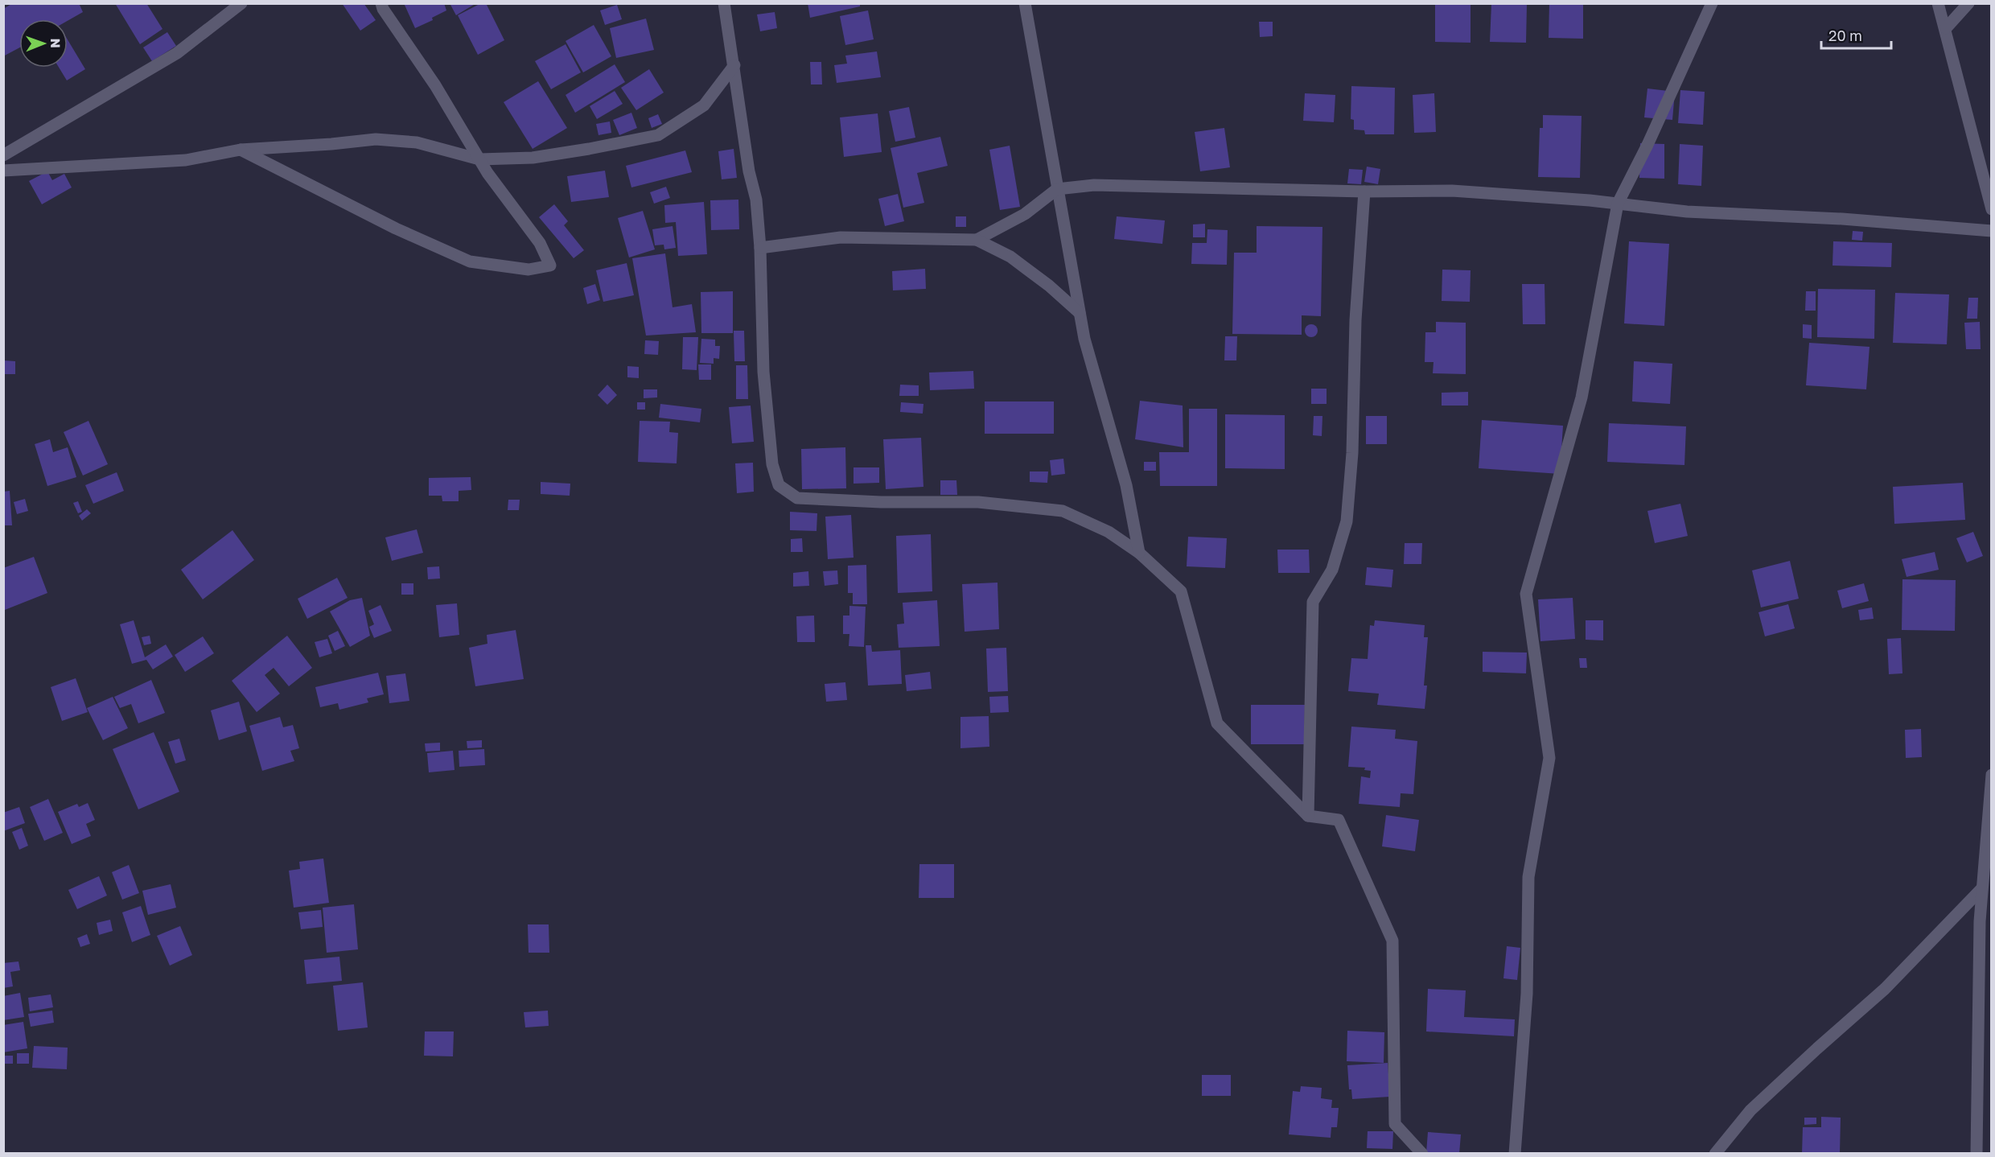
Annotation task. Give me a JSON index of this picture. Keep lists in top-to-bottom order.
{
  "scale_bar": "20 m",
  "north": "right"
}
